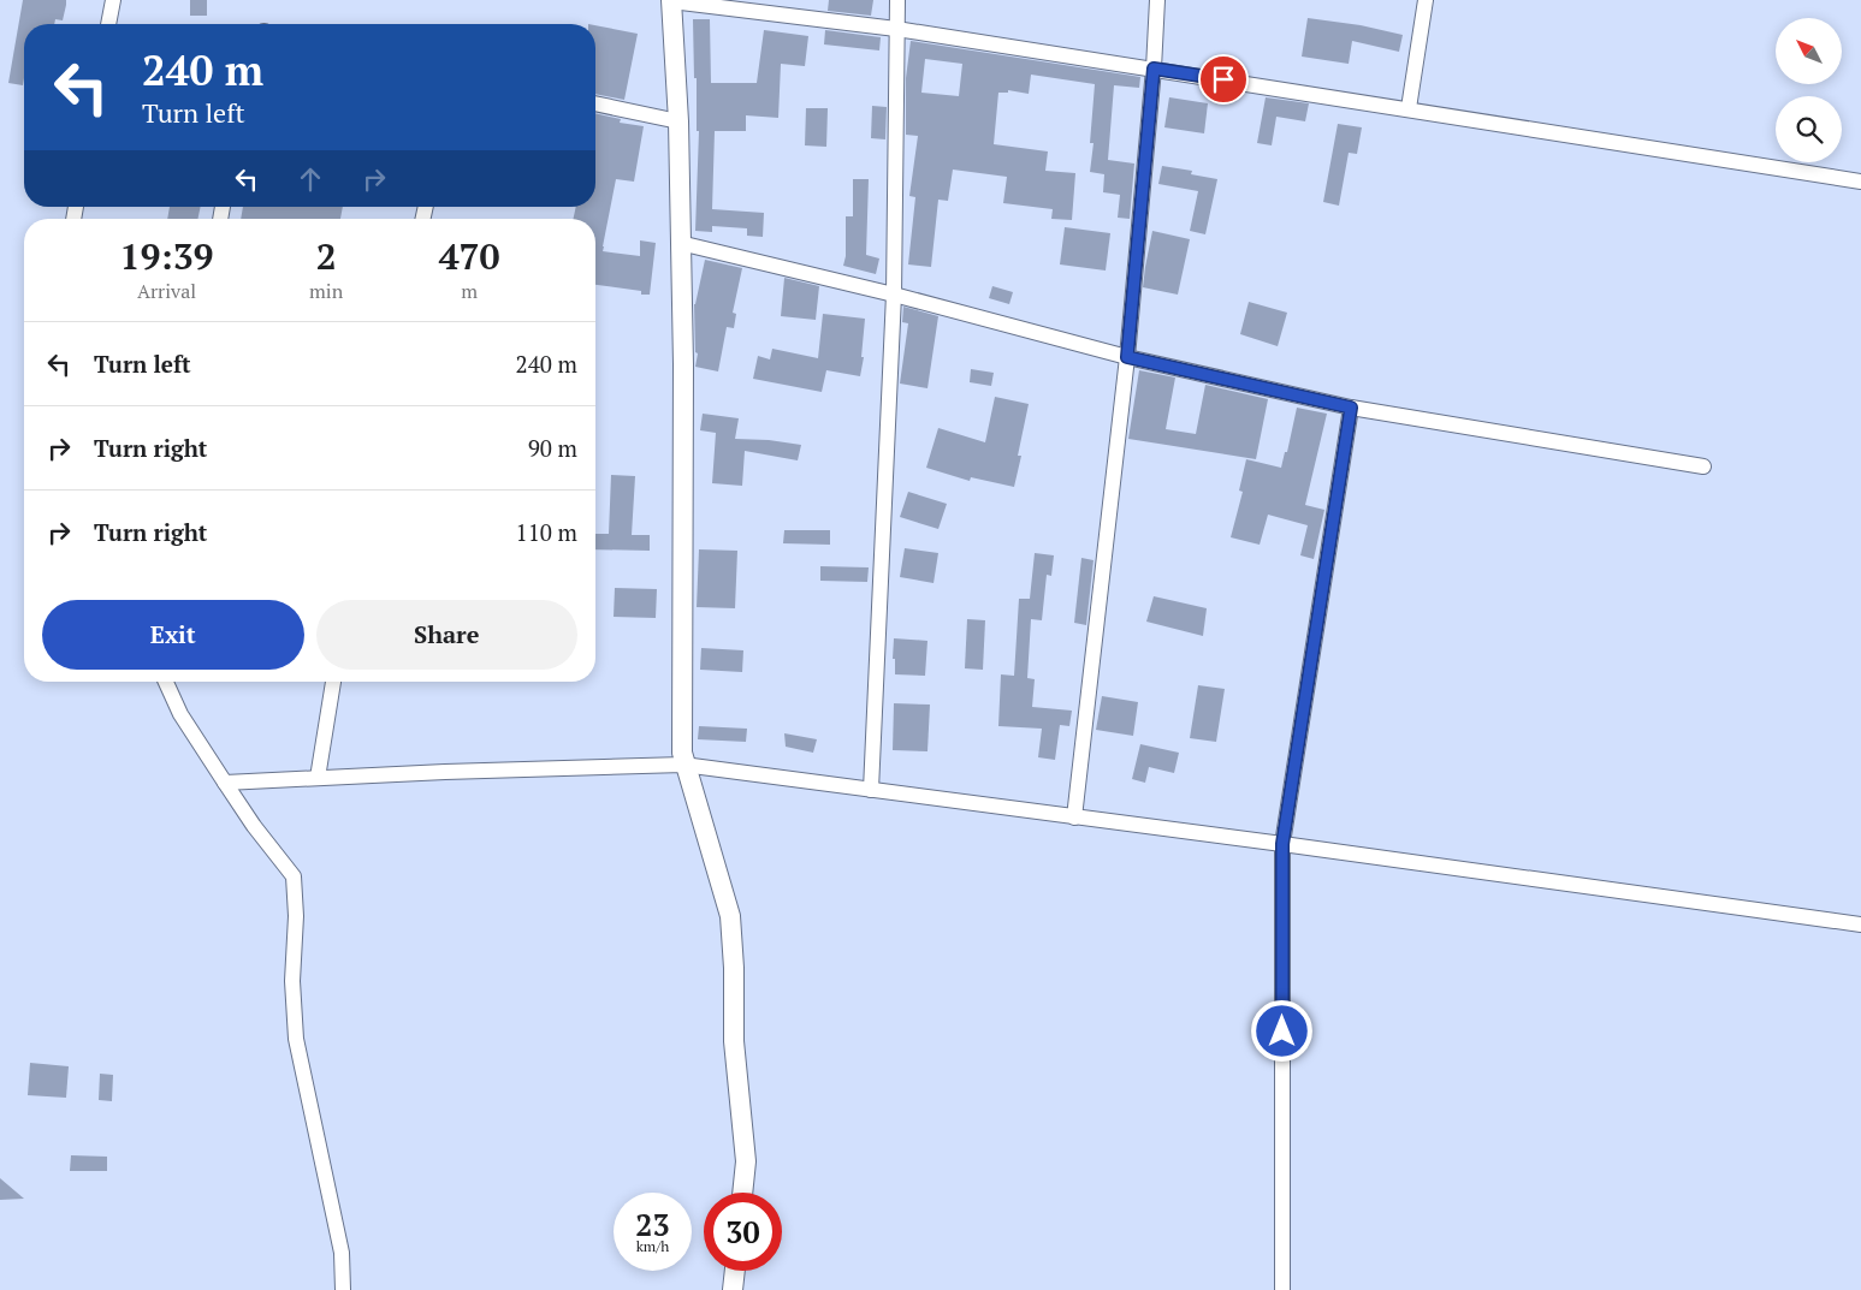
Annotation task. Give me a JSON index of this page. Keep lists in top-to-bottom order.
{
  "north": "top left",
  "page": {
    "turn": ["240 m", "Turn left"],
    "eta": [
      "19:39",
      "Arrival",
      "2",
      "min",
      "470",
      "m"
    ],
    "list": [
      {
        "name": "Turn left",
        "value": "240 m"
      },
      {
        "name": "Turn right",
        "value": "90 m"
      },
      {
        "name": "Turn right",
        "value": "110 m"
      }
    ],
    "buttons": ["Exit", "Share"],
    "speed": "23 km/h",
    "limit": "30"
  }
}
